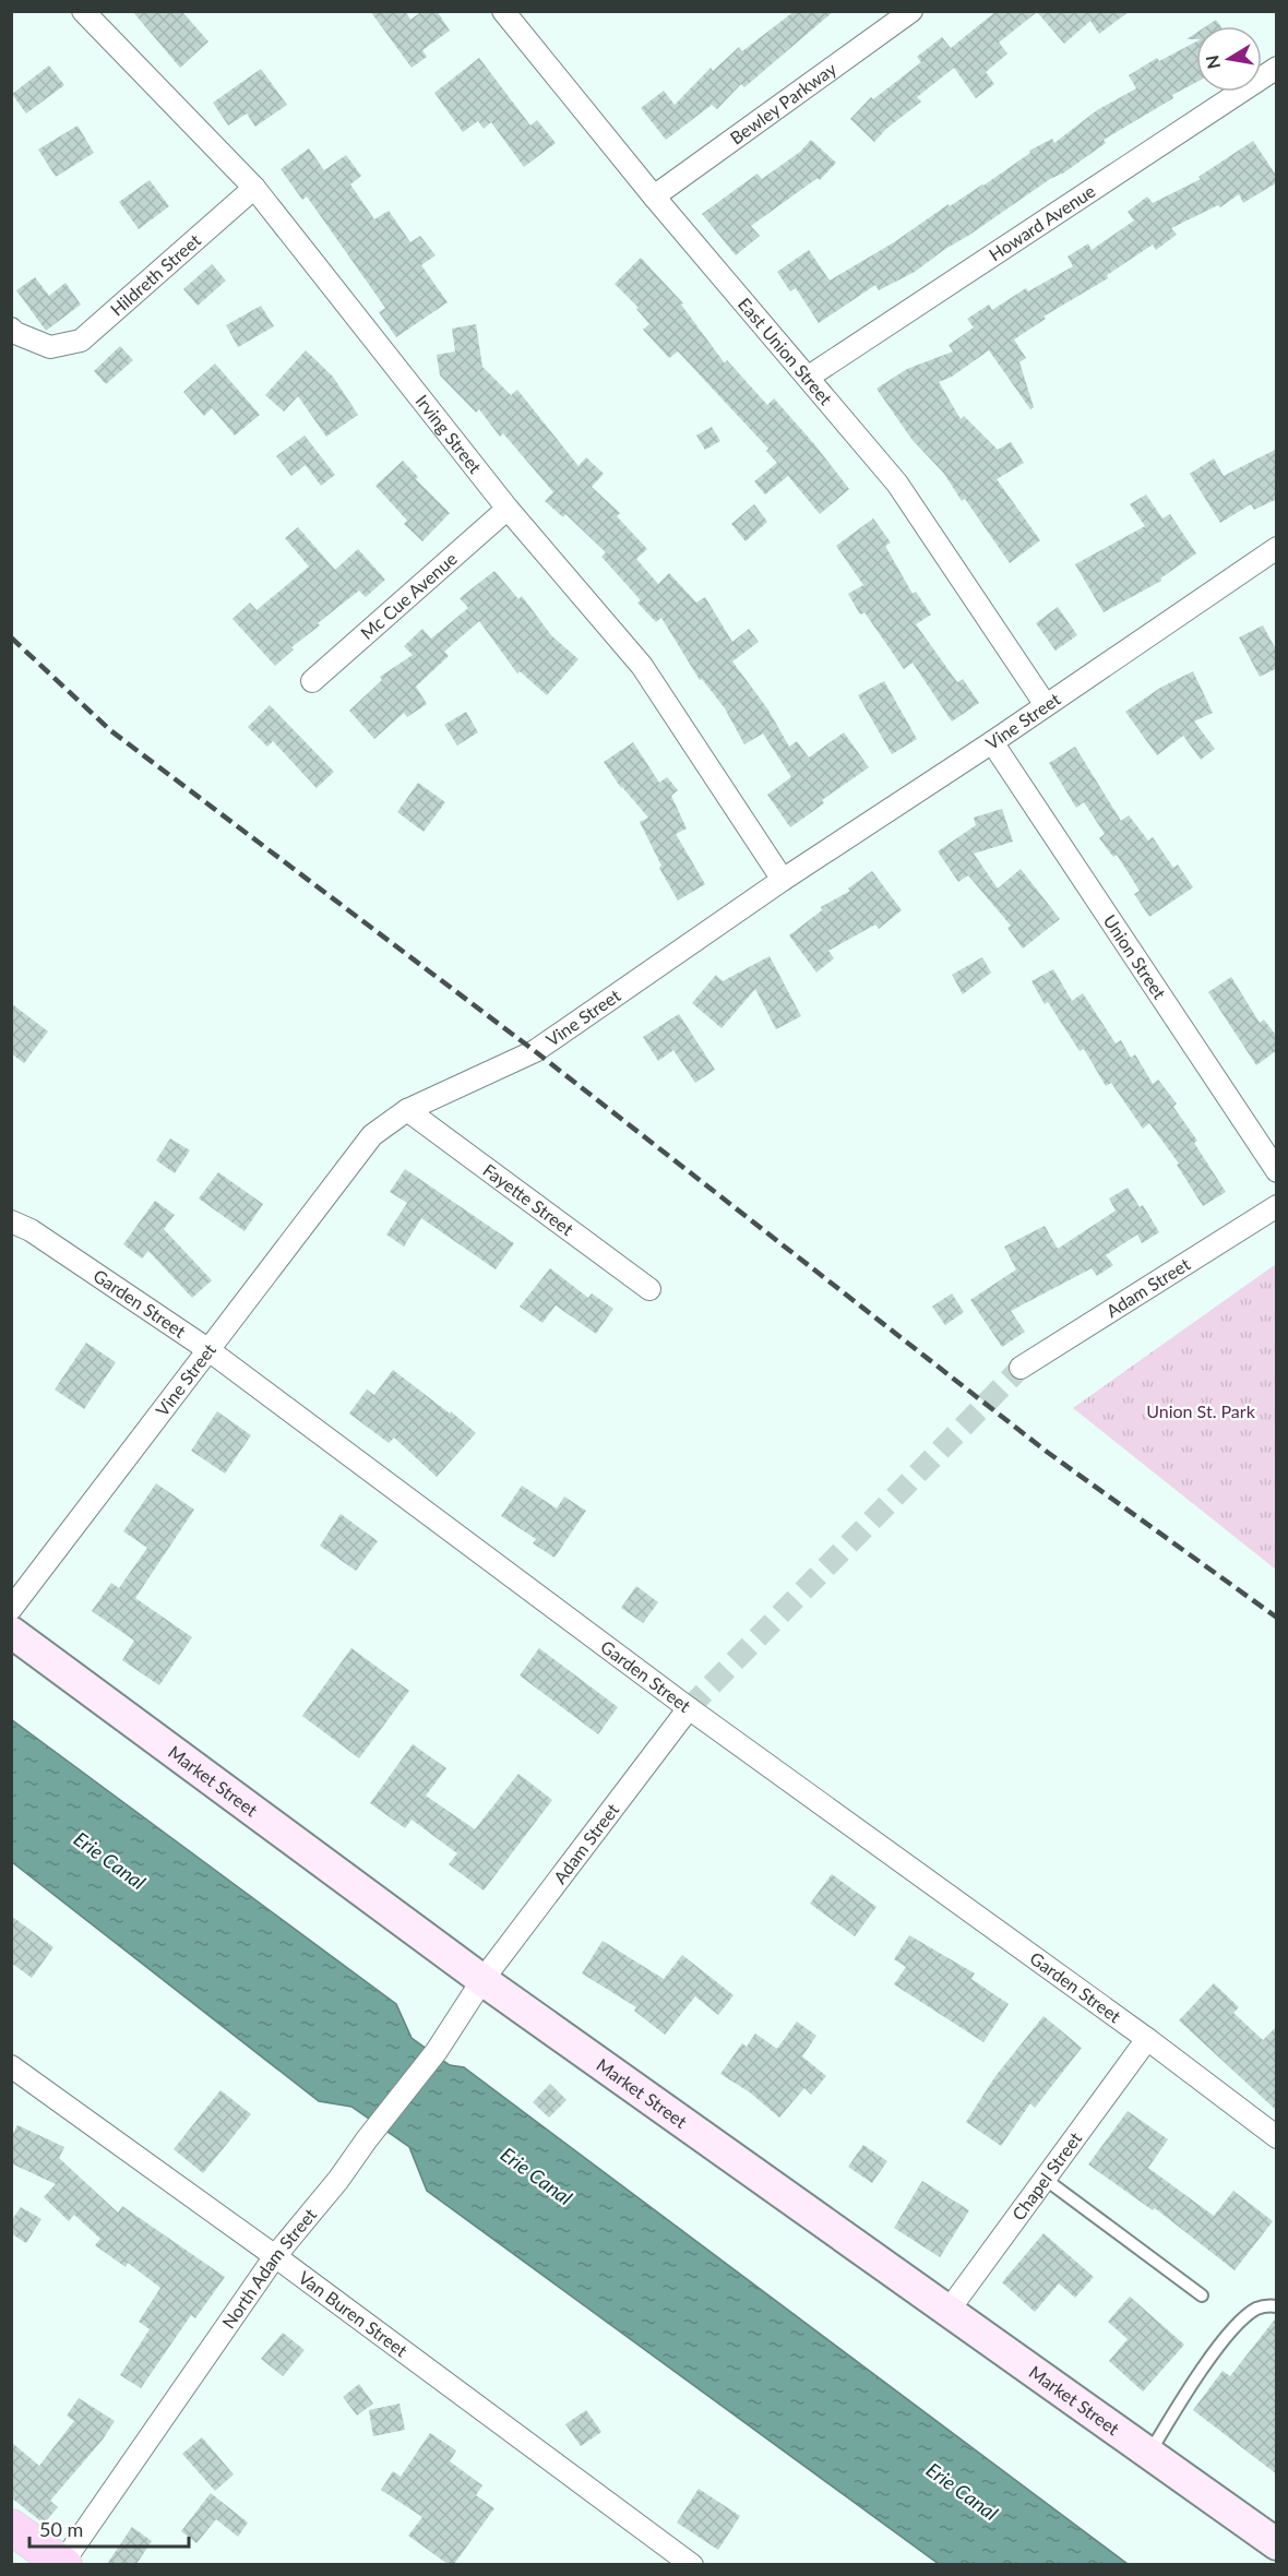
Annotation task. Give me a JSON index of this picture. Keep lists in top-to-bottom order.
{
  "streets": {
    "street": [
      "Bewley Parkway",
      "Howard Avenue",
      "Hildreth Street",
      "East Union Street",
      "Irving Street",
      "Mc Cue Avenue",
      "Vine Street",
      "Union Street",
      "Fayette Street",
      "Adam Street",
      "Garden Street",
      "Market Street",
      "Chapel Street",
      "North Adam Street",
      "Van Buren Street"
    ]
  },
  "crossings": [
    ["Bewley Parkway", "East Union Street"],
    ["Howard Avenue", "East Union Street"],
    ["Hildreth Street", "Irving Street"],
    ["East Union Street", "Vine Street"],
    ["Irving Street", "Mc Cue Avenue"],
    ["Irving Street", "Vine Street"],
    ["Vine Street", "Union Street"],
    ["Vine Street", "Fayette Street"],
    ["Vine Street", "Garden Street"],
    ["Adam Street", "Garden Street"],
    ["Adam Street", "Market Street"],
    ["Adam Street", "North Adam Street"],
    ["Garden Street", "Chapel Street"],
    ["Market Street", "Chapel Street"],
    ["Market Street", "North Adam Street"],
    ["North Adam Street", "Van Buren Street"]
  ],
  "water": ["Erie Canal"],
  "parks": ["Union St. Park"],
  "scale_bar": "50 m",
  "north": "left"
}
